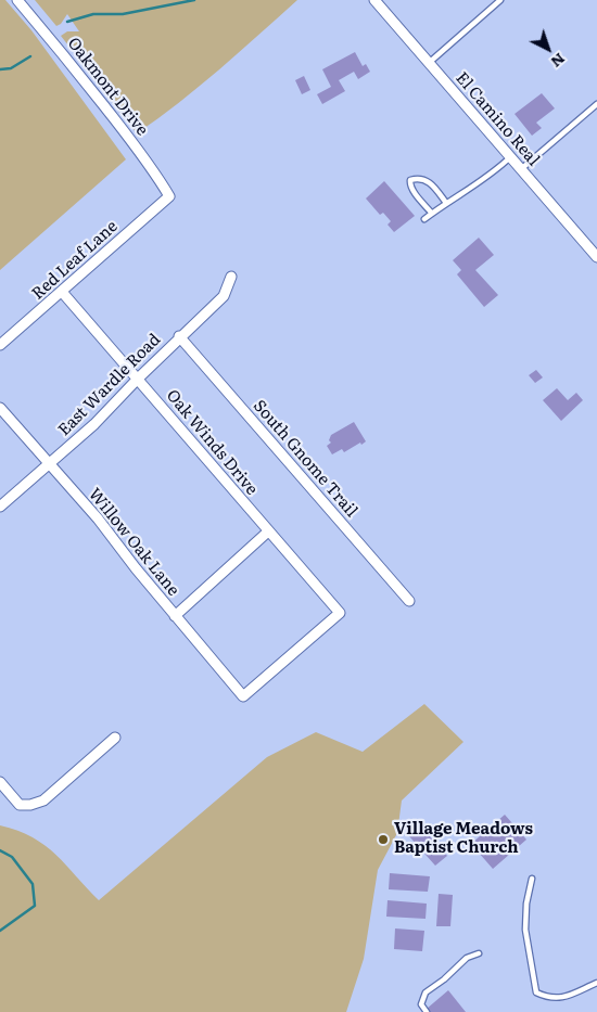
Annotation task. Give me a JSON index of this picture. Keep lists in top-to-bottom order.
{
  "streets": {
    "street": [
      "Oakmont Drive",
      "El Camino Real",
      "Red Leaf Lane",
      "East Wardle Road",
      "Oak Winds Drive",
      "South Gnome Trail",
      "Willow Oak Lane"
    ]
  },
  "crossings": [
    ["Oakmont Drive", "Red Leaf Lane"],
    ["Red Leaf Lane", "Oak Winds Drive"],
    ["East Wardle Road", "Oak Winds Drive"],
    ["East Wardle Road", "South Gnome Trail"],
    ["East Wardle Road", "Willow Oak Lane"],
    ["Oak Winds Drive", "Willow Oak Lane"]
  ],
  "places": ["Village Meadows Baptist Church"],
  "north": "bottom right"
}
